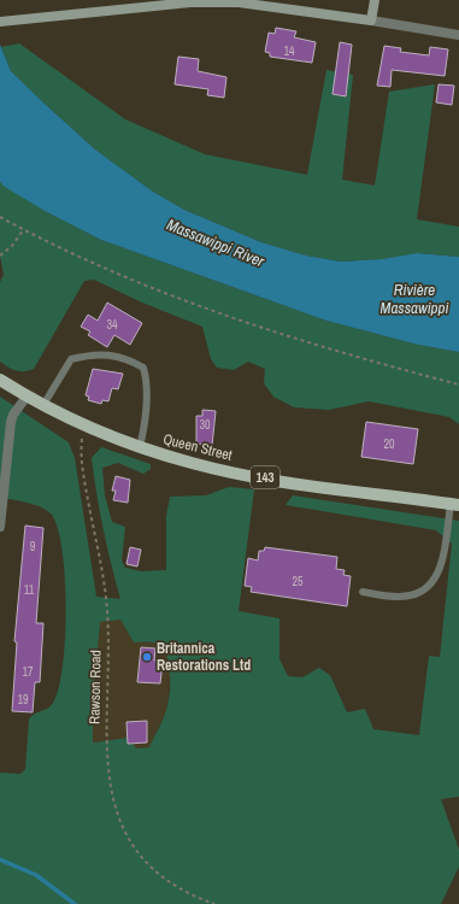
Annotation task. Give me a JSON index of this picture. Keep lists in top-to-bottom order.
{
  "streets": {
    "main road": ["Queen Street", "143"],
    "path": ["Rawson Road"]
  },
  "crossings": [
    ["Queen Street", "Rawson Road"]
  ],
  "water": ["Massawippi River", "Rivière Massawippi"],
  "places": ["Britannica Restorations Ltd"],
  "house_numbers": [
    "14",
    "34",
    "30",
    "20",
    "9",
    "25",
    "11",
    "17",
    "19"
  ]
}
